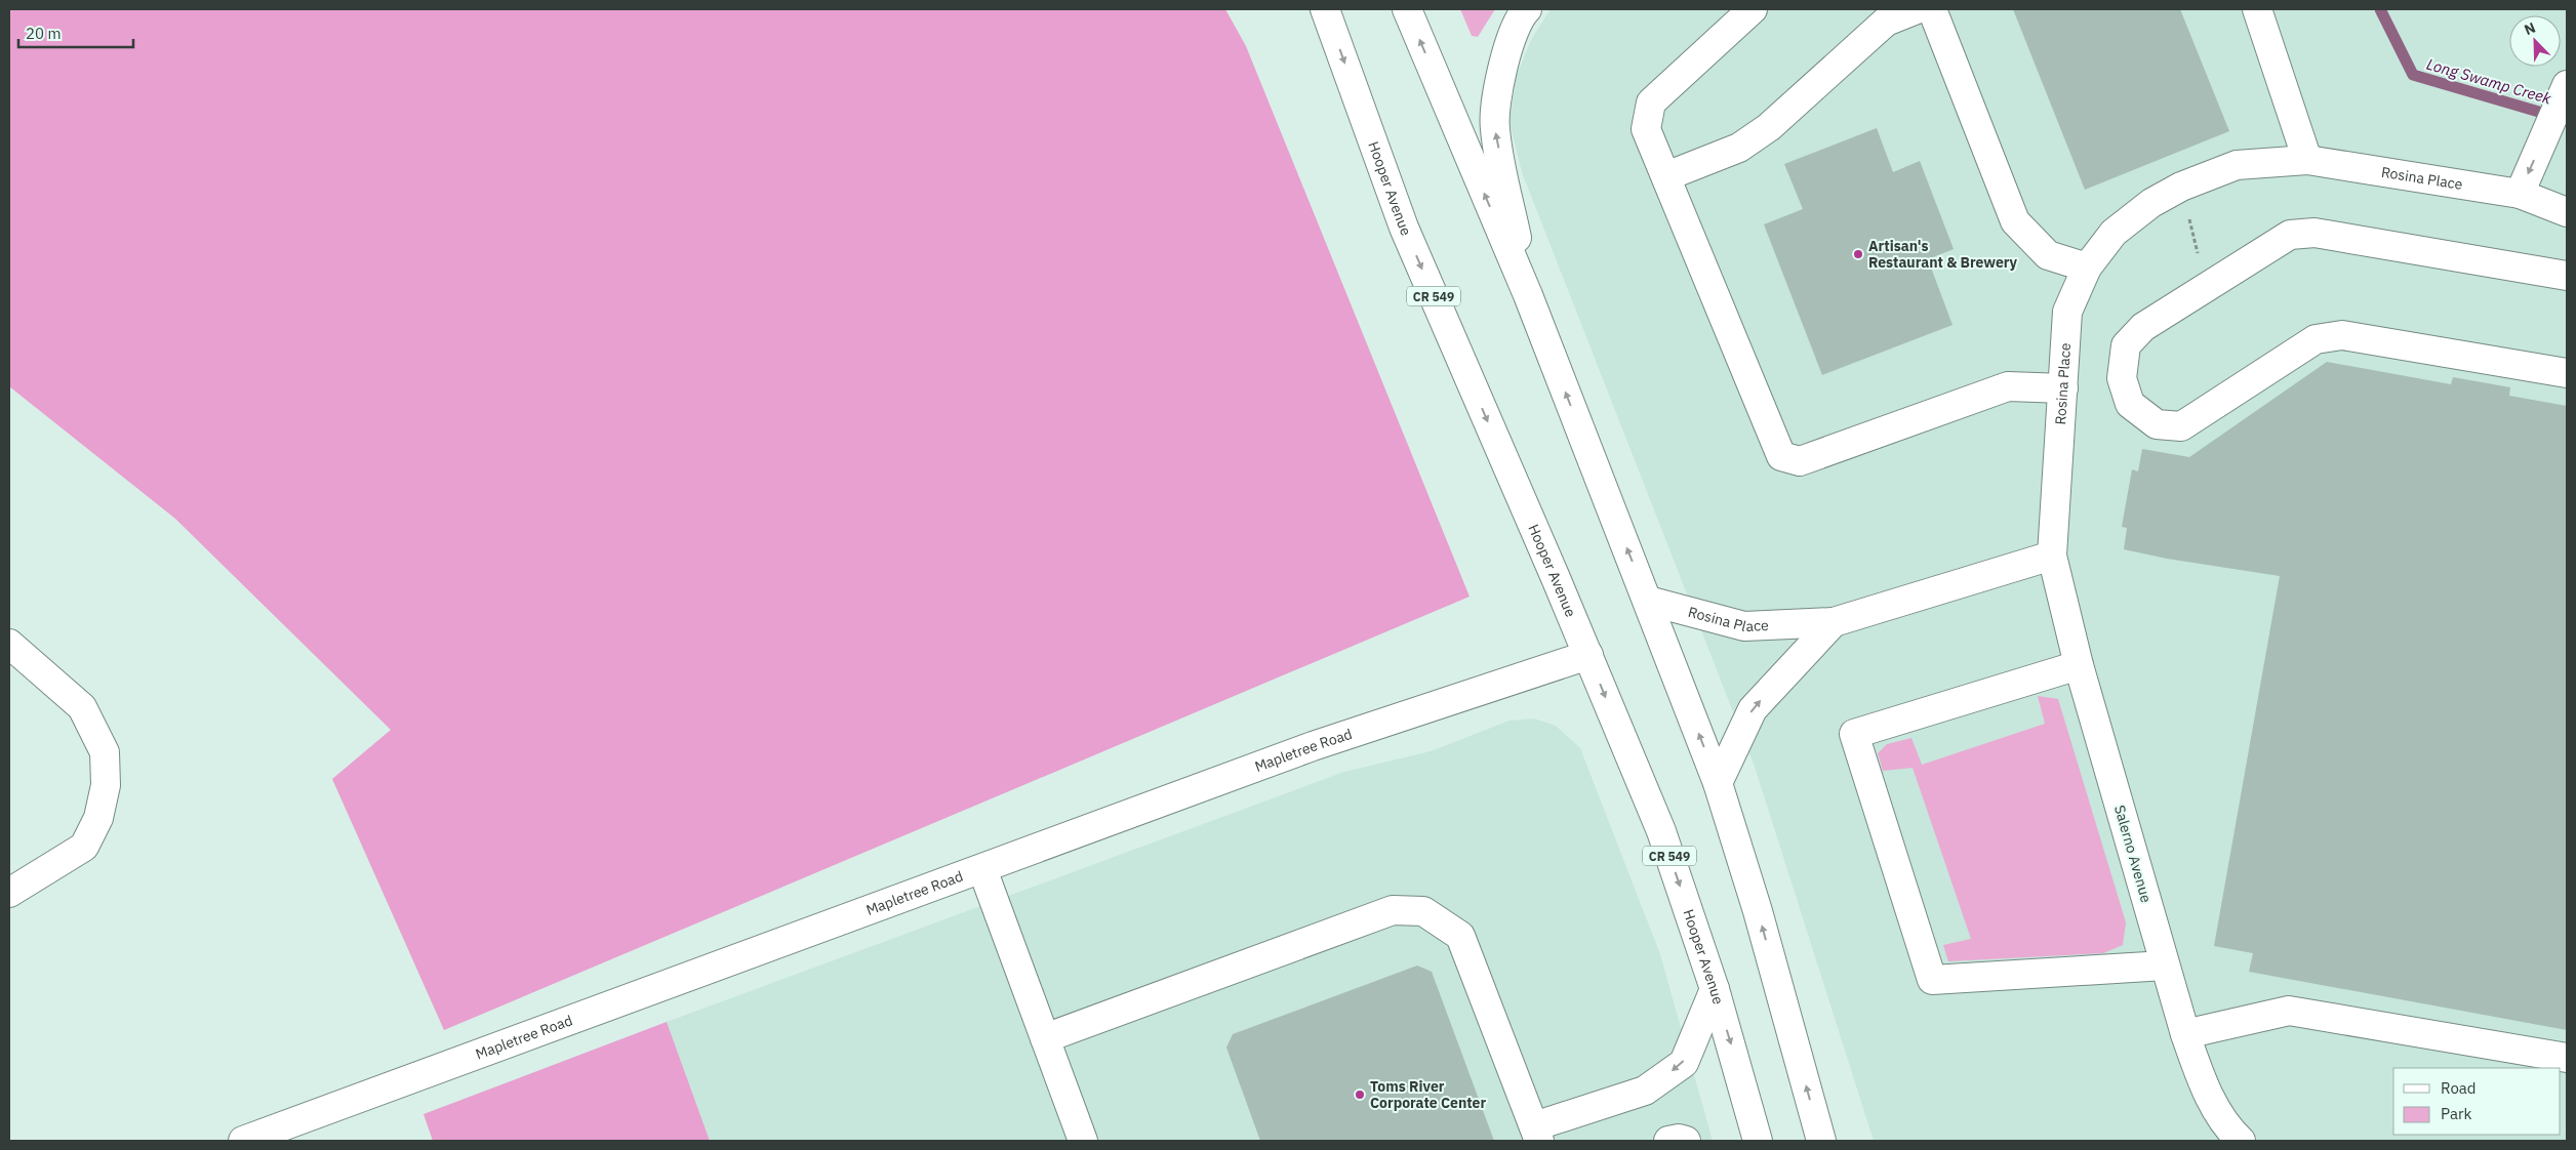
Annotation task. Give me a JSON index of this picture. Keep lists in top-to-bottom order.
{
  "streets": {
    "main road": [
      "Rosina Place",
      "Hooper Avenue",
      "CR 549",
      "Mapletree Road",
      "Salerno Avenue"
    ]
  },
  "crossings": [
    ["Rosina Place", "Salerno Avenue"],
    ["Hooper Avenue", "Mapletree Road"]
  ],
  "water": ["Long Swamp Creek"],
  "places": ["Artisan's Restaurant & Brewery", "Toms River Corporate Center"],
  "legend": ["Road", "Park"],
  "scale_bar": "20 m",
  "north": "top left"
}
